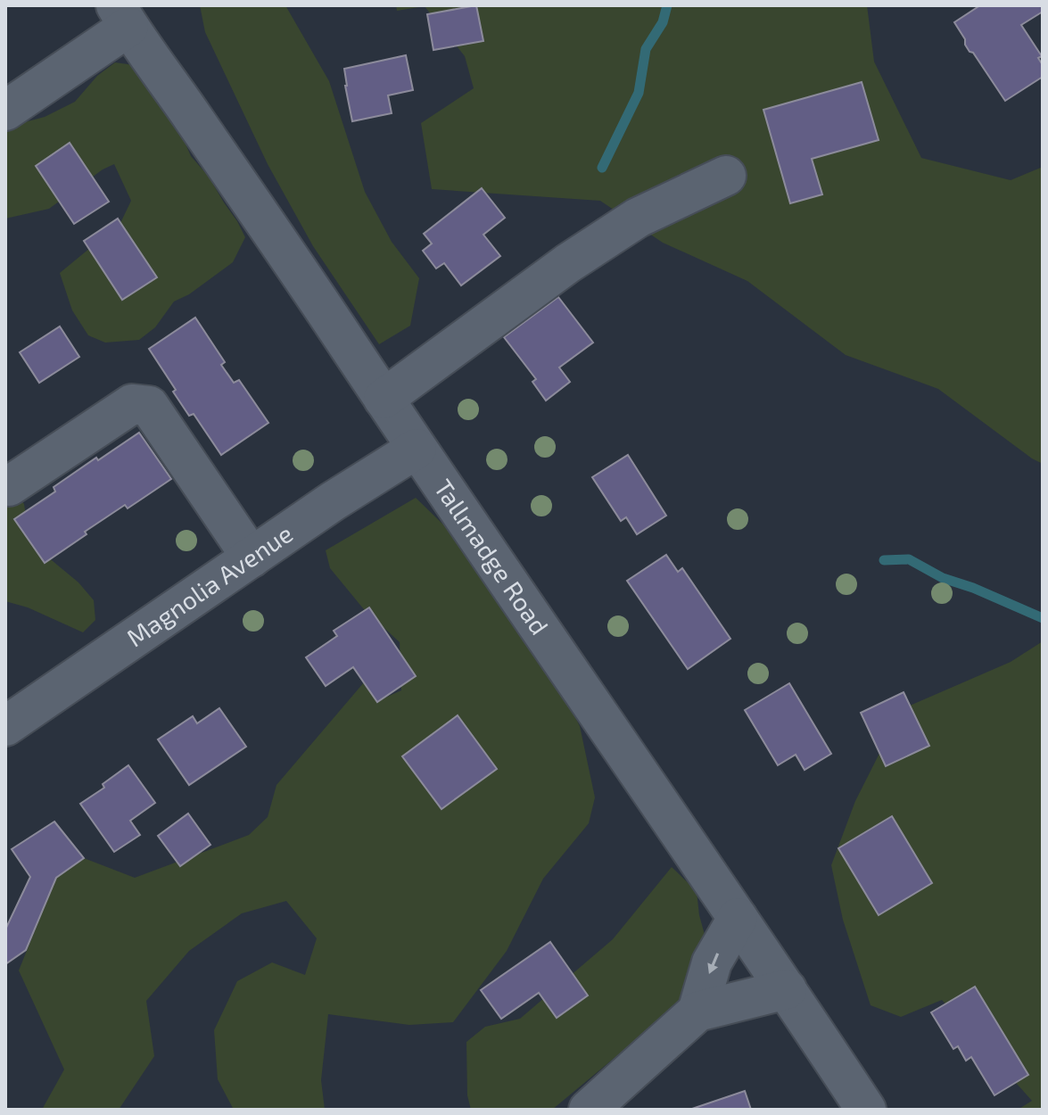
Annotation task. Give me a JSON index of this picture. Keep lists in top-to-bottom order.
{
  "streets": {
    "street": ["Tallmadge Road", "Magnolia Avenue"]
  },
  "crossings": [
    ["Tallmadge Road", "Magnolia Avenue"]
  ]
}
